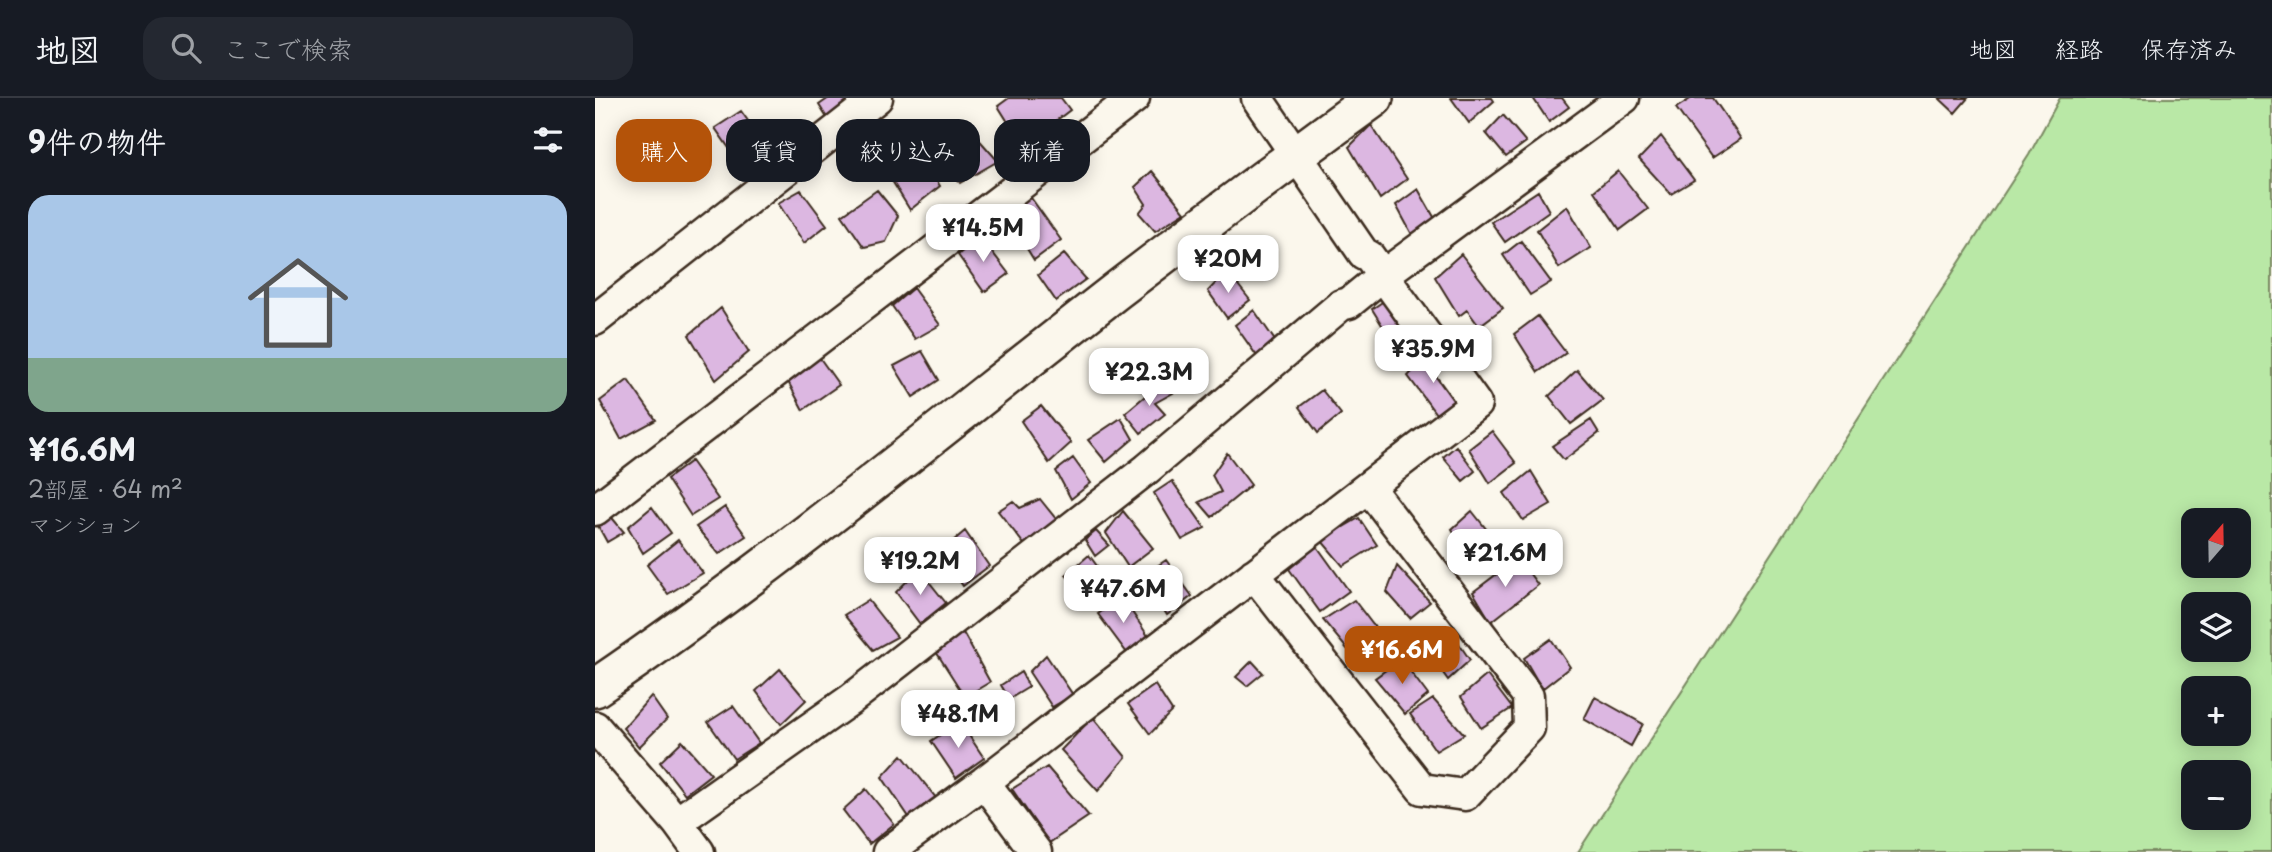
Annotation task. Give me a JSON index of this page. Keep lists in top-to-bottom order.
{
  "north": "top",
  "page": {
    "header": "地図",
    "search": "ここで検索",
    "nav": ["地図", "経路", "保存済み"],
    "heading": "9件の物件",
    "chip": [
      "購入",
      "賃貸",
      "絞り込み",
      "新着"
    ],
    "list": [
      {
        "name": "¥16.6M",
        "note": "2部屋 · 64 m² · マンション"
      }
    ],
    "price": [
      "¥14.5M",
      "¥20M",
      "¥35.9M",
      "¥22.3M",
      "¥21.6M",
      "¥19.2M",
      "¥47.6M",
      "¥16.6M",
      "¥48.1M"
    ],
    "map_buttons": ["+", "−"]
  }
}
